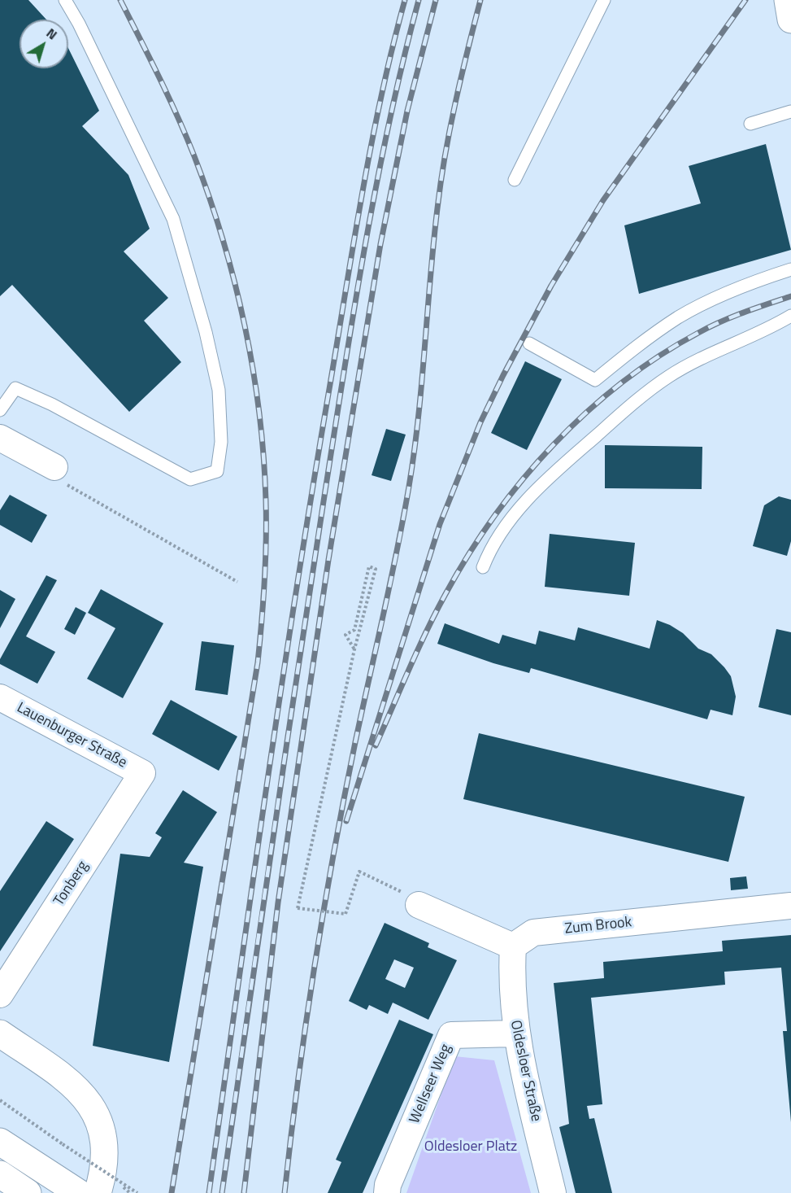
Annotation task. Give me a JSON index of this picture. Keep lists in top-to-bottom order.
{
  "streets": {
    "street": [
      "Lauenburger Straße",
      "Tonberg",
      "Zum Brook",
      "Oldesloer Straße",
      "Wellseer Weg"
    ]
  },
  "crossings": [
    ["Lauenburger Straße", "Tonberg"],
    ["Zum Brook", "Oldesloer Straße"],
    ["Oldesloer Straße", "Wellseer Weg"]
  ],
  "parks": ["Oldesloer Platz"],
  "north": "top right"
}
